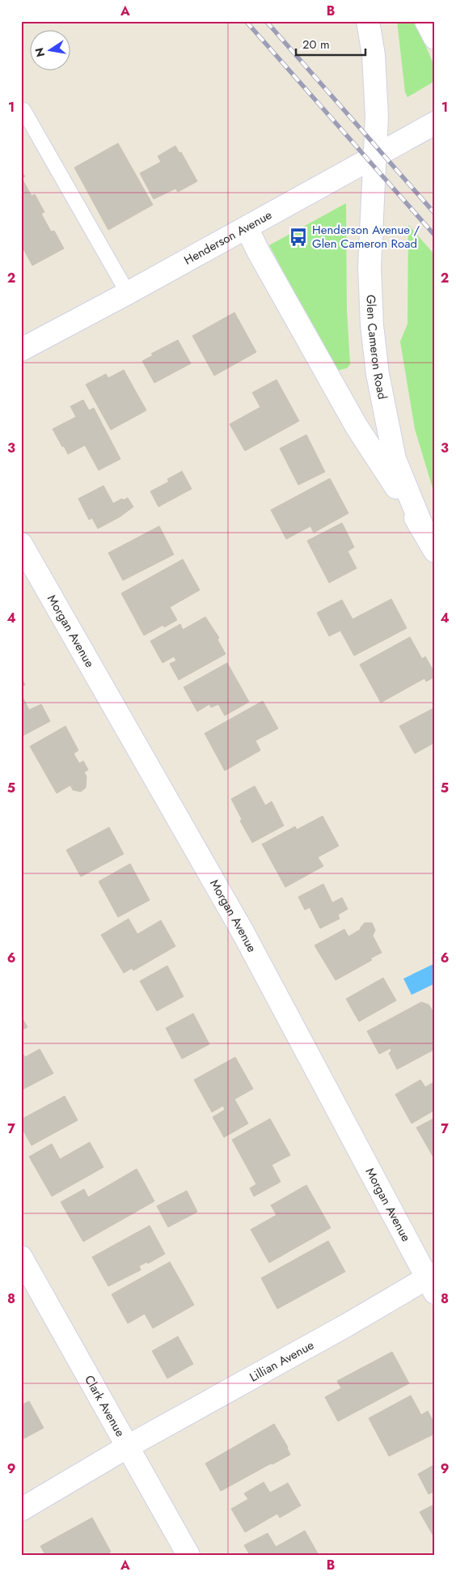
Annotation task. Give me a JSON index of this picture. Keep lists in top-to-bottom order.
{
  "streets": {
    "street": [
      "Henderson Avenue",
      "Glen Cameron Road",
      "Morgan Avenue",
      "Lillian Avenue",
      "Clark Avenue"
    ]
  },
  "crossings": [
    ["Henderson Avenue", "Glen Cameron Road"],
    ["Morgan Avenue", "Lillian Avenue"],
    ["Lillian Avenue", "Clark Avenue"]
  ],
  "places": {
    "bus stop": ["Henderson Avenue / Glen Cameron Road"]
  },
  "scale_bar": "20 m",
  "north": "left",
  "grid": {
    "columns": ["A", "B"],
    "rows": [
      "1",
      "2",
      "3",
      "4",
      "5",
      "6",
      "7",
      "8",
      "9"
    ]
  }
}
